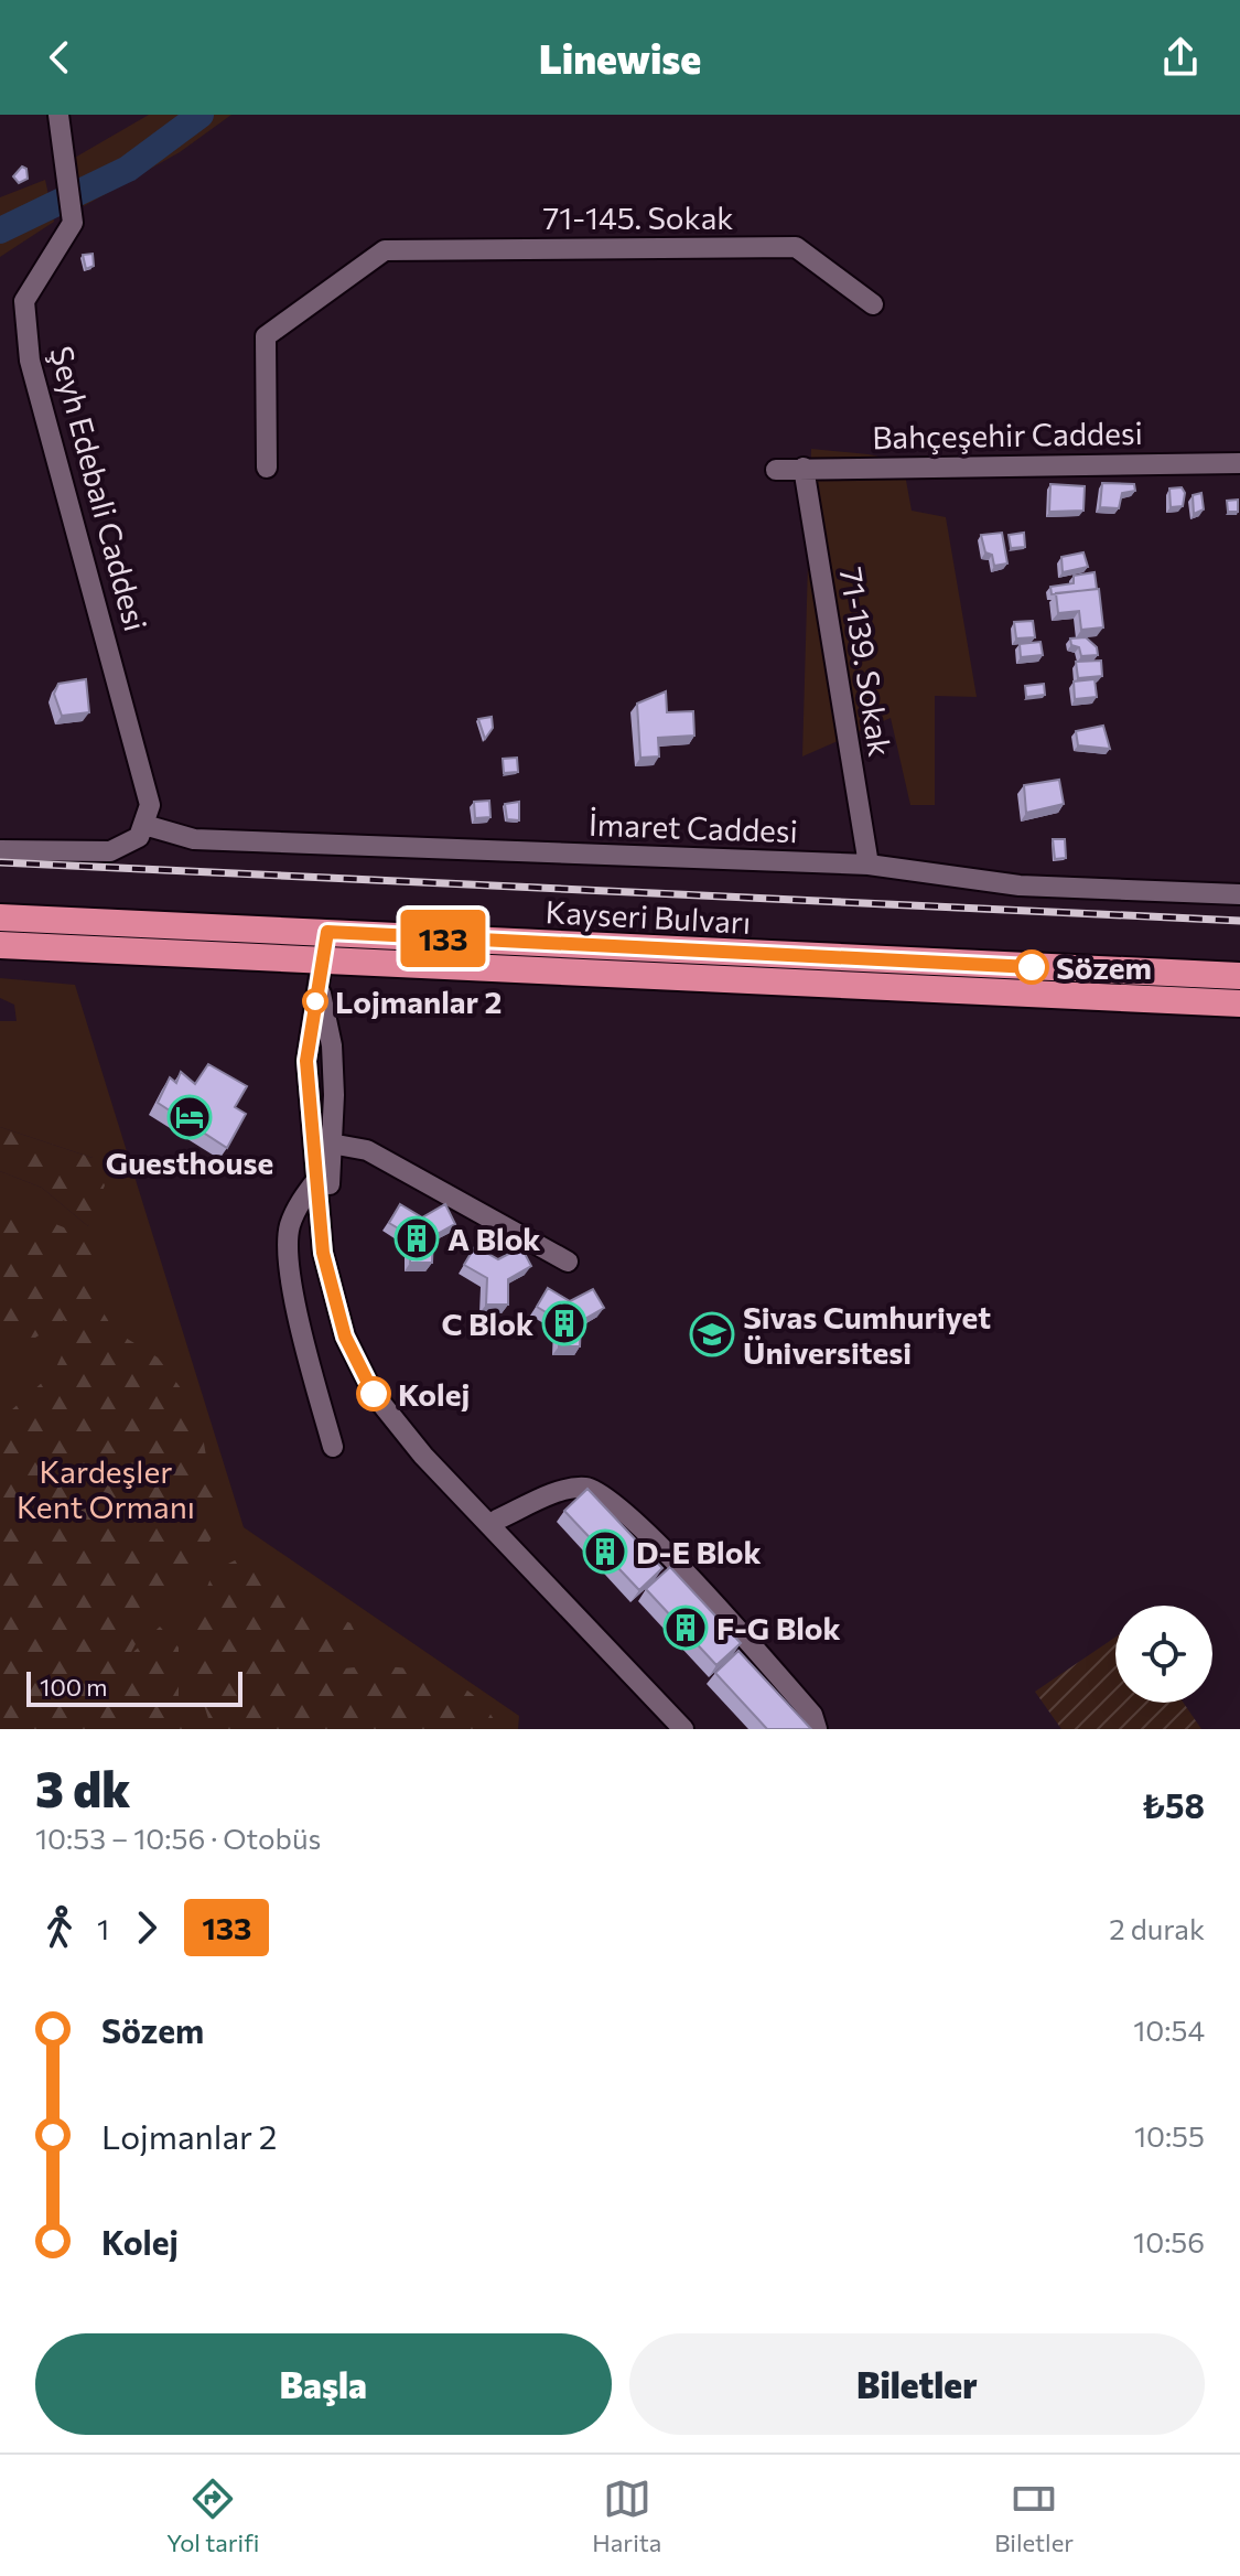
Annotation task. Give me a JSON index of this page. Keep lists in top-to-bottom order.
{
  "streets": {
    "highway": ["Kayseri Bulvarı"],
    "street": [
      "71-145. Sokak",
      "Bahçeşehir Caddesi",
      "Şeyh Edebali Caddesi",
      "71-139. Sokak",
      "İmaret Caddesi"
    ]
  },
  "crossings": [
    ["Bahçeşehir Caddesi", "71-139. Sokak"],
    ["Şeyh Edebali Caddesi", "İmaret Caddesi"],
    ["71-139. Sokak", "İmaret Caddesi"]
  ],
  "parks": ["Kardeşler Kent Ormanı"],
  "places": {
    "other": ["Sözem", "Lojmanlar 2", "Kolej"],
    "hotel": ["Guesthouse"],
    "building": [
      "A Blok",
      "C Blok",
      "D-E Blok",
      "F-G Blok"
    ],
    "school or university": ["Sivas Cumhuriyet Üniversitesi"]
  },
  "lines": ["bus line 133"],
  "scale_bar": "100 m",
  "page": {
    "header": "Linewise",
    "on_map": "133",
    "scale": "100 m",
    "heading": ["3 dk", "10:53 – 10:56 · Otobüs", "₺58"],
    "legs": ["1", "133", "2 durak"],
    "list": [
      {
        "name": "Sözem",
        "value": "10:54"
      },
      {
        "name": "Lojmanlar 2",
        "value": "10:55"
      },
      {
        "name": "Kolej",
        "value": "10:56"
      }
    ],
    "buttons": ["Başla", "Biletler"],
    "tabs": ["Yol tarifi", "Harita", "Biletler"]
  }
}
